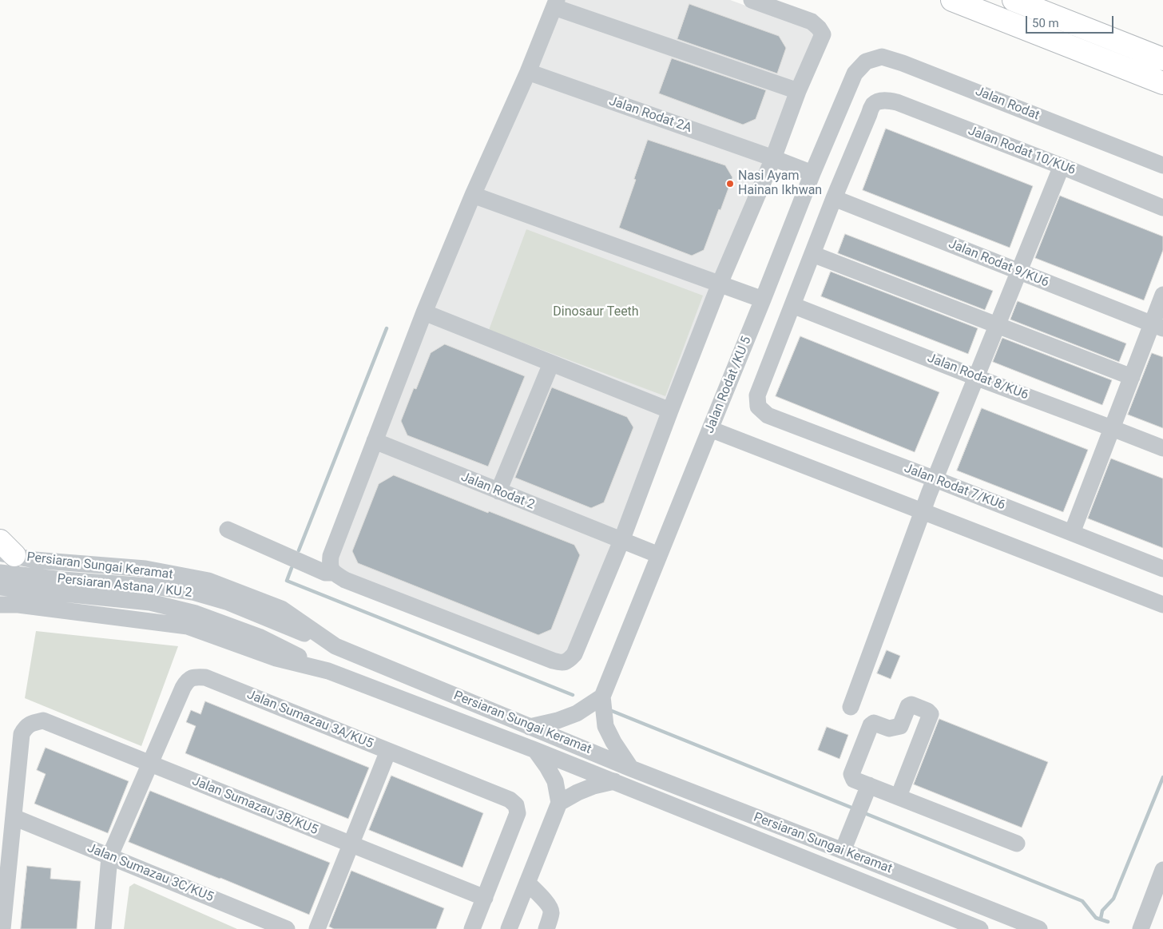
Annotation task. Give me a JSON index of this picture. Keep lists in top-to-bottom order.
{
  "streets": {
    "street": [
      "Jalan Rodat",
      "Jalan Rodat 2A",
      "Jalan Rodat 10/KU6",
      "Jalan Rodat 9/KU6",
      "Jalan Rodat 8/KU6",
      "Jalan Rodat /KU 5",
      "Jalan Rodat 7/KU6",
      "Jalan Rodat 2",
      "Persiaran Sungai Keramat",
      "Persiaran Astana / KU 2",
      "Jalan Sumazau 3A/KU5",
      "Jalan Sumazau 3B/KU5",
      "Jalan Sumazau 3C/KU5"
    ]
  },
  "crossings": [
    ["Jalan Rodat", "Jalan Rodat /KU 5"],
    ["Jalan Rodat 2A", "Jalan Rodat /KU 5"],
    ["Jalan Rodat 10/KU6", "Jalan Rodat 9/KU6"],
    ["Jalan Rodat 8/KU6", "Jalan Rodat 7/KU6"],
    ["Jalan Rodat /KU 5", "Jalan Rodat 2"],
    ["Persiaran Sungai Keramat", "Persiaran Astana / KU 2"],
    ["Jalan Sumazau 3A/KU5", "Jalan Sumazau 3B/KU5"],
    ["Jalan Sumazau 3A/KU5", "Jalan Sumazau 3C/KU5"],
    ["Jalan Sumazau 3B/KU5", "Jalan Sumazau 3C/KU5"]
  ],
  "parks": ["Dinosaur Teeth"],
  "places": ["Nasi Ayam Hainan Ikhwan"],
  "scale_bar": "50 m"
}
